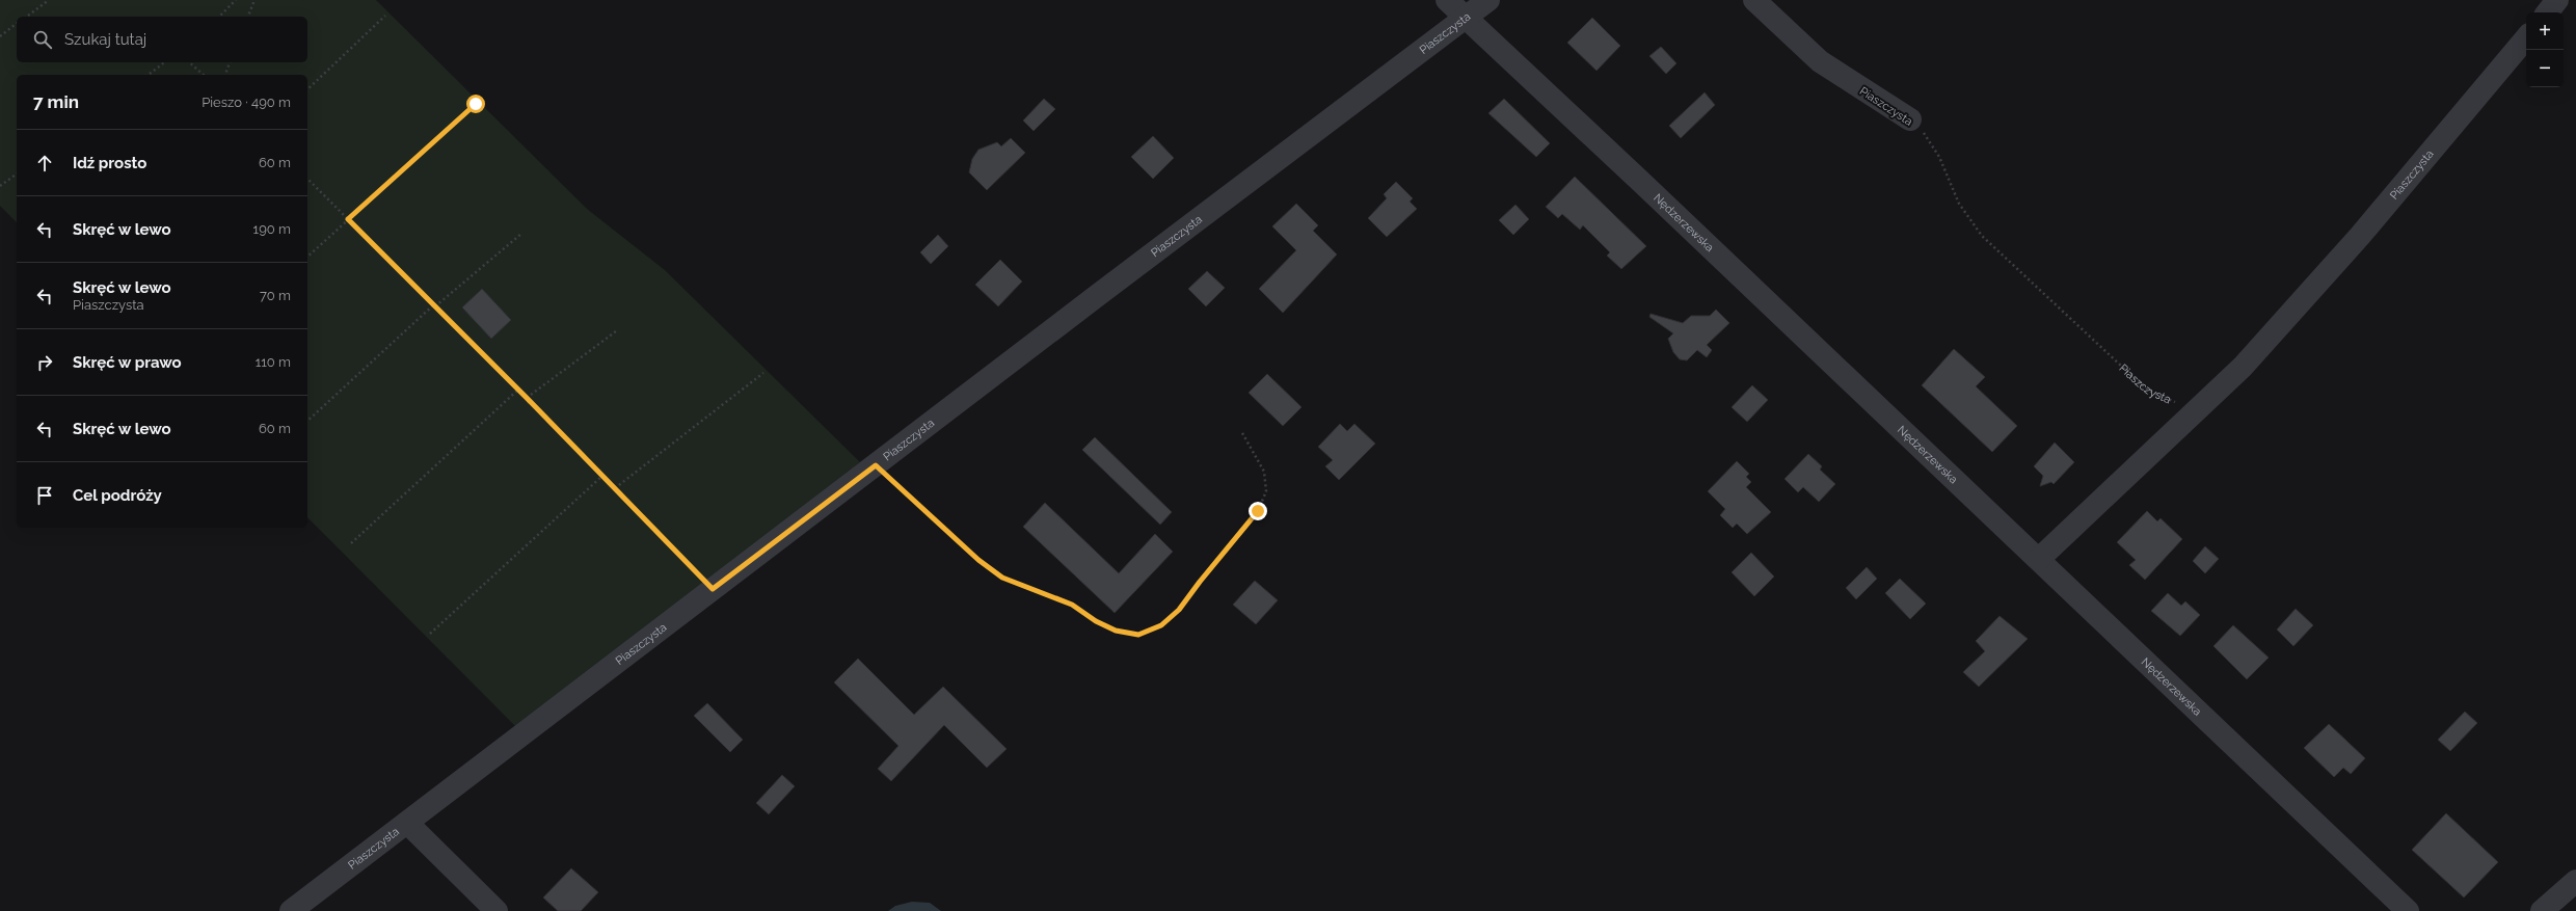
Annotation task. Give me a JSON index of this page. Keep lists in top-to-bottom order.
{
  "streets": {
    "street": ["Piaszczysta", "Nędzerzewska"]
  },
  "crossings": [
    ["Piaszczysta", "Nędzerzewska"]
  ],
  "page": {
    "map_buttons": ["+", "−"],
    "search": "Szukaj tutaj",
    "heading": ["7 min", "Pieszo · 490 m"],
    "list": [
      ["Idź prosto", "60 m"],
      ["Skręć w lewo", "190 m"],
      ["Skręć w lewo", "Piaszczysta", "70 m"],
      ["Skręć w prawo", "110 m"],
      ["Skręć w lewo", "60 m"],
      "Cel podróży"
    ]
  }
}
